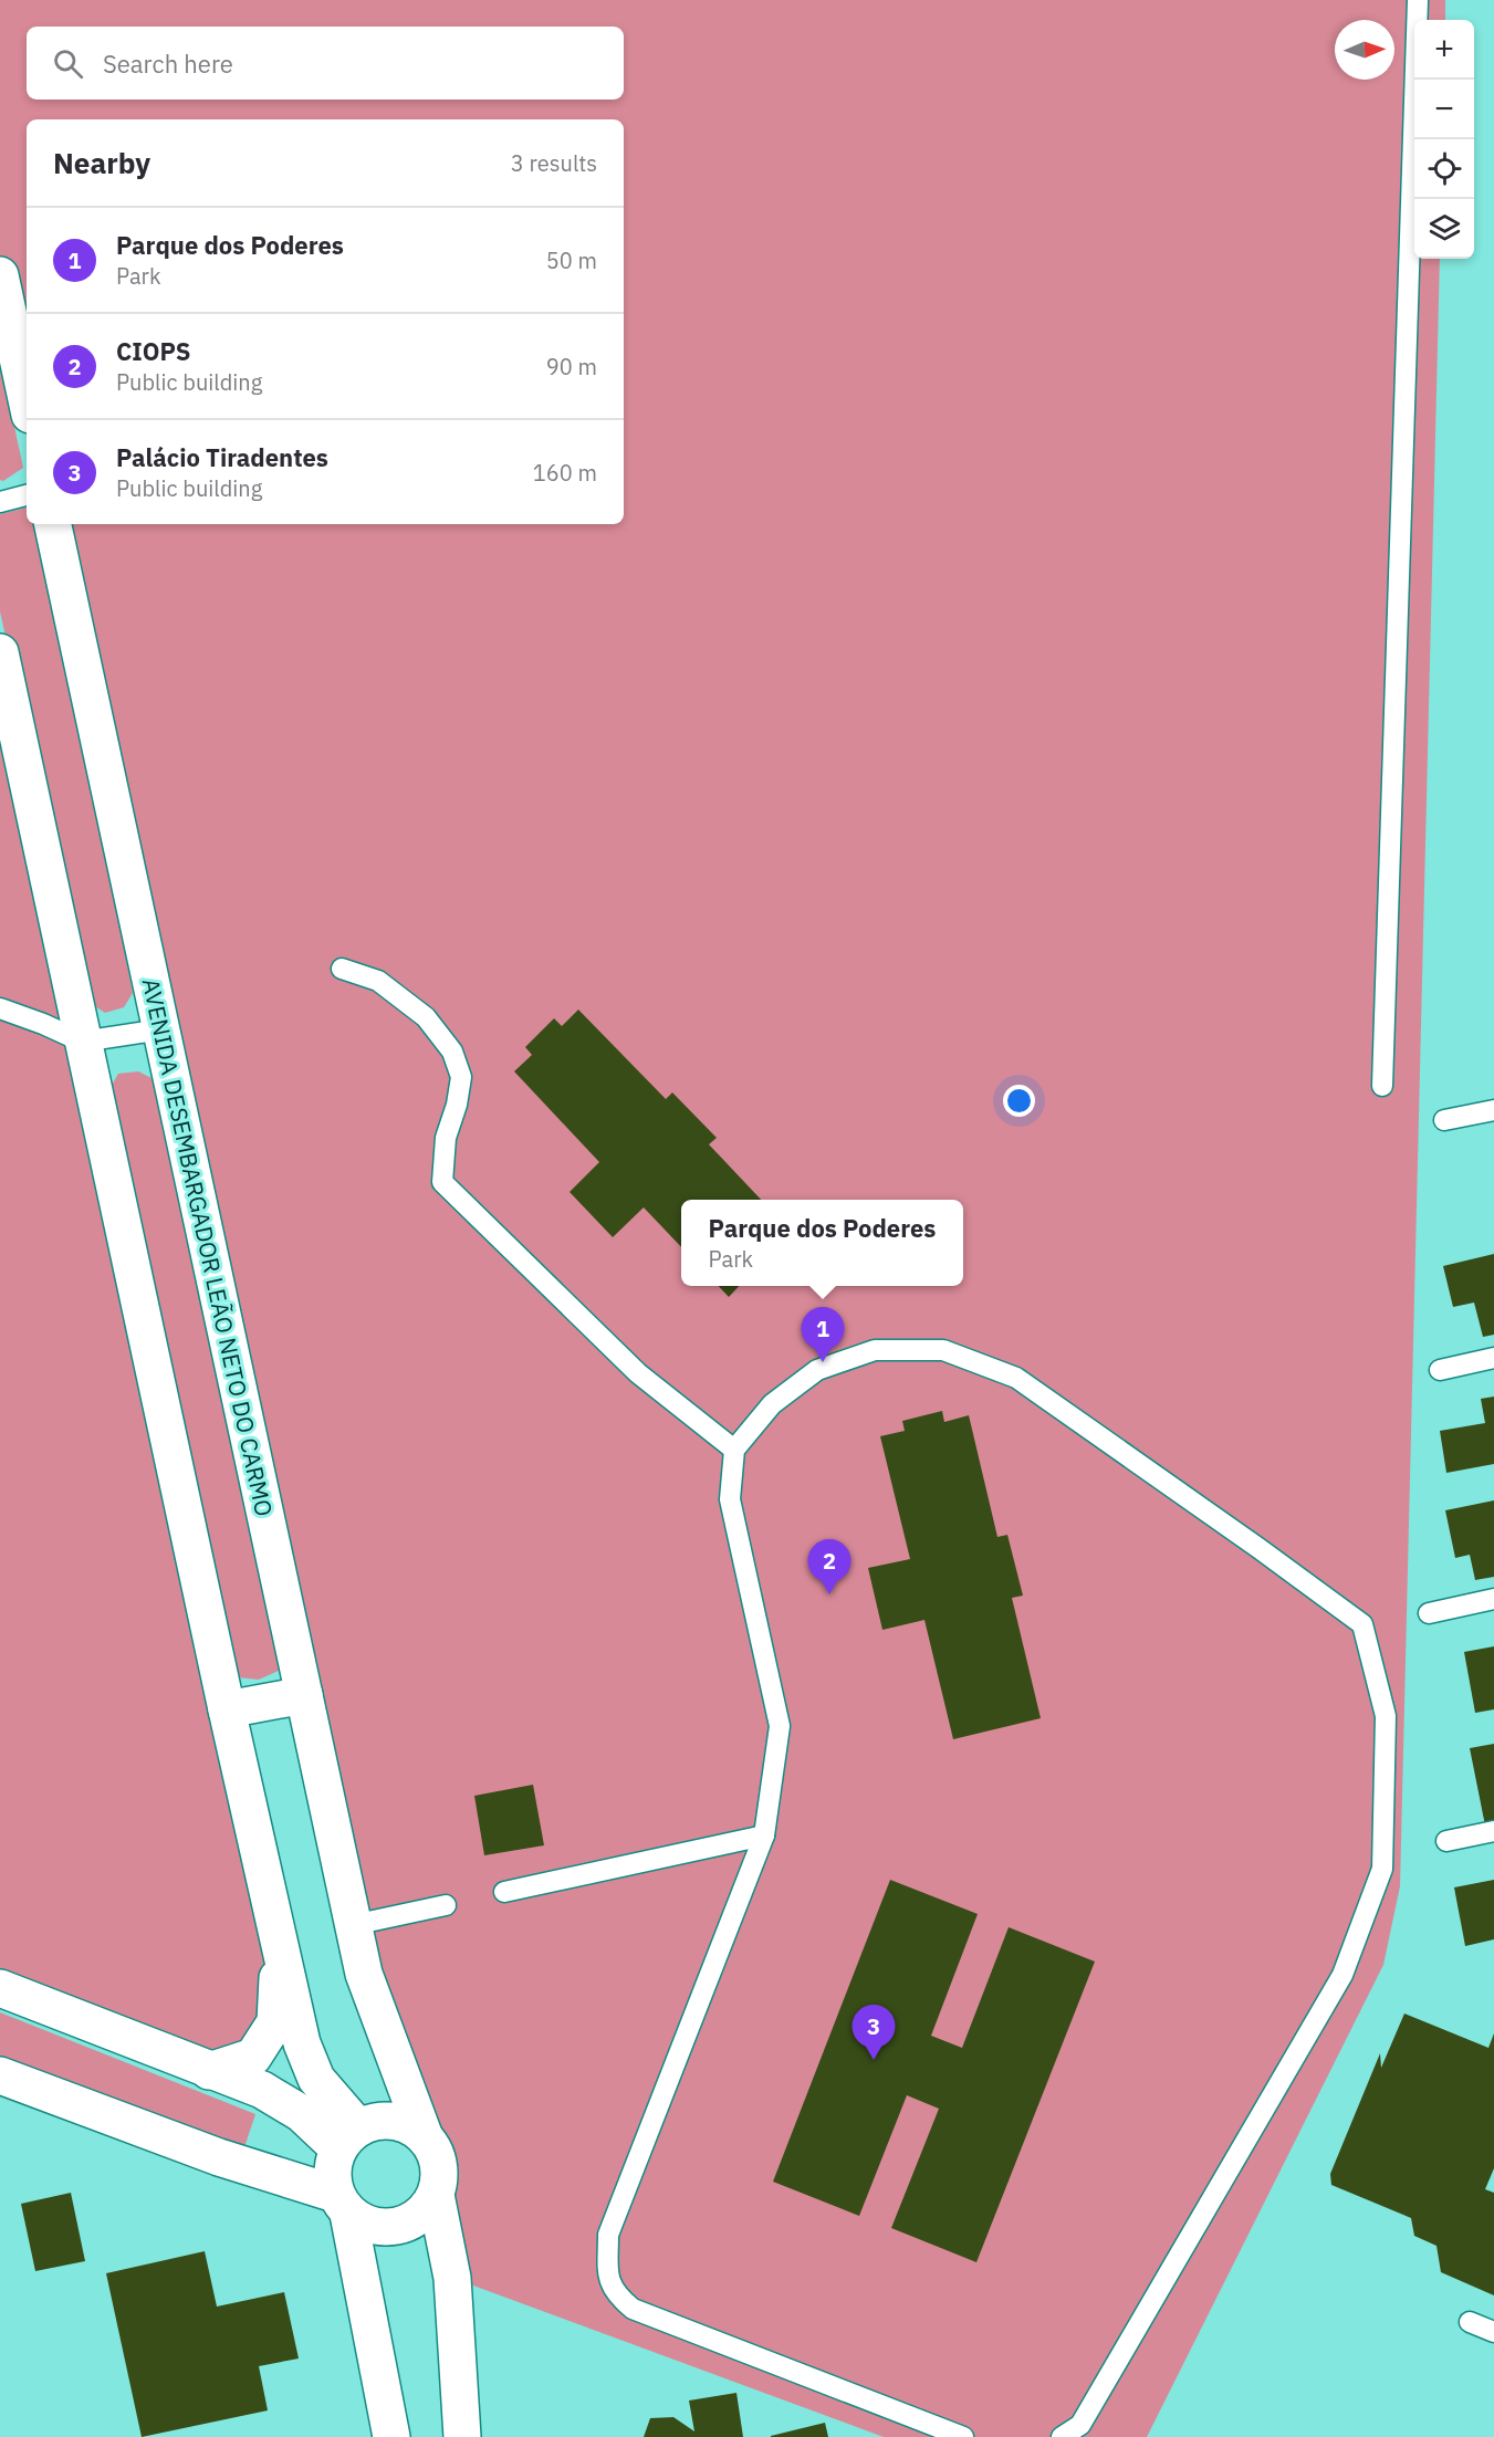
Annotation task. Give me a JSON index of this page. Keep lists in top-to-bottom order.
{
  "streets": {
    "main road": ["AVENIDA DESEMBARGADOR LEÃO NETO DO CARMO"]
  },
  "north": "right",
  "page": {
    "map_buttons": ["+", "−"],
    "search": "Search here",
    "heading": ["Nearby", "3 results"],
    "list": [
      {
        "mark": "1",
        "name": "Parque dos Poderes",
        "note": "Park",
        "value": "50 m"
      },
      {
        "mark": "2",
        "name": "CIOPS",
        "note": "Public building",
        "value": "90 m"
      },
      {
        "mark": "3",
        "name": "Palácio Tiradentes",
        "note": "Public building",
        "value": "160 m"
      }
    ],
    "popup": ["Parque dos Poderes", "Park"],
    "pins": ["1", "2", "3"]
  }
}
